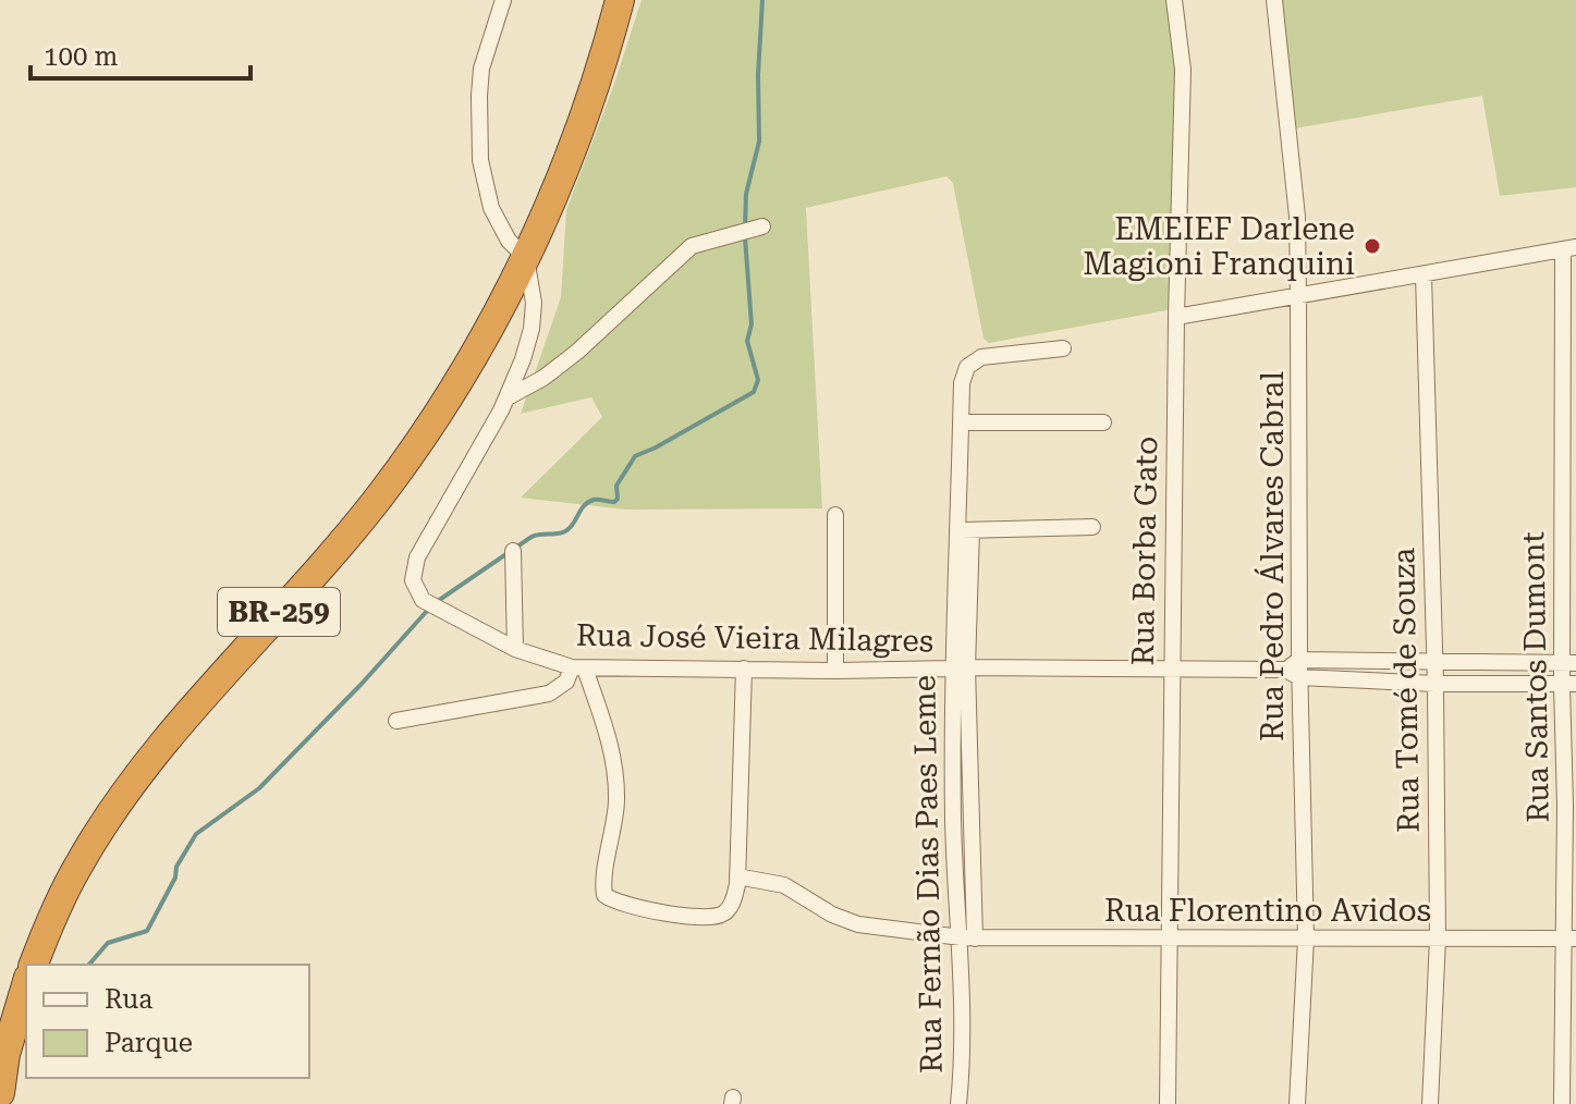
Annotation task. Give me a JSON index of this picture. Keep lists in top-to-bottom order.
{
  "streets": {
    "highway": ["BR-259"],
    "street": [
      "Rua Borba Gato",
      "Rua Pedro Álvares Cabral",
      "Rua José Vieira Milagres",
      "Rua Santos Dumont",
      "Rua Tomé de Souza",
      "Rua Fernão Dias Paes Leme",
      "Rua Florentino Avidos"
    ]
  },
  "crossings": [
    ["Rua Borba Gato", "Rua José Vieira Milagres"],
    ["Rua Borba Gato", "Rua Florentino Avidos"],
    ["Rua Pedro Álvares Cabral", "Rua José Vieira Milagres"],
    ["Rua Pedro Álvares Cabral", "Rua Florentino Avidos"],
    ["BR-259", "Rua José Vieira Milagres"],
    ["Rua José Vieira Milagres", "Rua Santos Dumont"],
    ["Rua José Vieira Milagres", "Rua Tomé de Souza"],
    ["Rua José Vieira Milagres", "Rua Fernão Dias Paes Leme"],
    ["Rua Santos Dumont", "Rua Florentino Avidos"],
    ["Rua Tomé de Souza", "Rua Florentino Avidos"],
    ["Rua Fernão Dias Paes Leme", "Rua Florentino Avidos"]
  ],
  "places": ["EMEIEF Darlene Magioni Franquini"],
  "legend": ["Rua", "Parque"],
  "scale_bar": "100 m"
}
